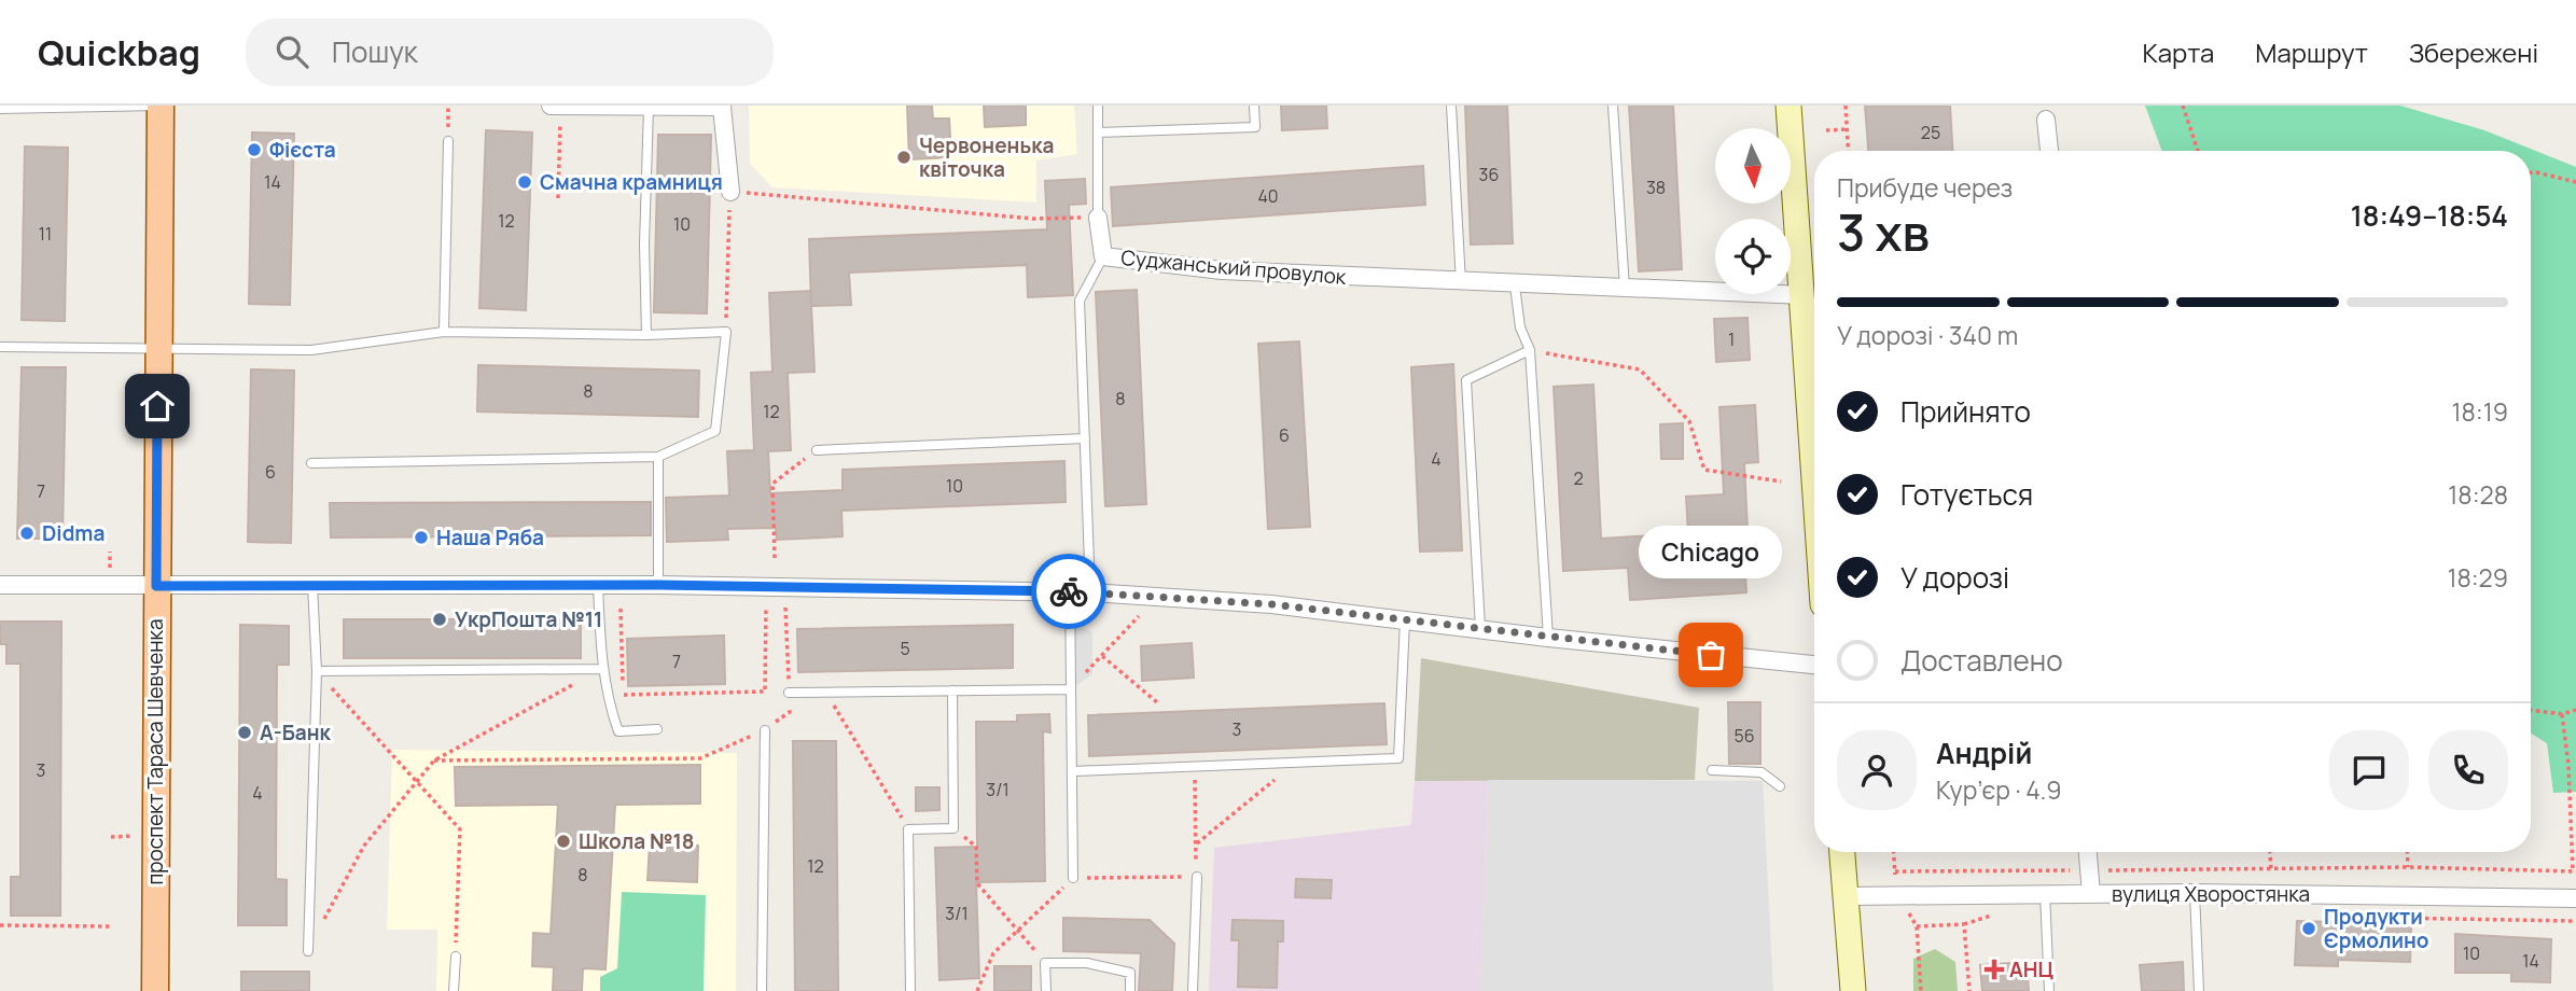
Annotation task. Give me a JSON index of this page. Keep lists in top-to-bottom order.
{
  "streets": {
    "main road": ["проспект Тараса Шевченка"],
    "street": ["Суджанський провулок", "вулиця Хворостянка"]
  },
  "places": {
    "other": [
      "Фієста",
      "Червоненька квіточка",
      "Смачна крамниця",
      "Didma",
      "Наша Ряба",
      "УкрПошта №11",
      "Chicago",
      "А-Банк",
      "Школа №18",
      "Продукти Єрмолино"
    ],
    "health": ["АНЦ"]
  },
  "house_numbers": [
    "25",
    "36",
    "14",
    "38",
    "40",
    "12",
    "10",
    "11",
    "1",
    "8",
    "8",
    "12",
    "6",
    "4",
    "6",
    "2",
    "10",
    "7",
    "5",
    "7",
    "3",
    "56",
    "3",
    "3/1",
    "4",
    "12",
    "8",
    "3/1",
    "10",
    "14"
  ],
  "north": "bottom",
  "page": {
    "header": "Quickbag",
    "search": "Пошук",
    "nav": ["Карта", "Маршрут", "Збережені"],
    "heading": ["3 хв", "Прибуде через", "18:49–18:54"],
    "panel": ["Андрій", "Кур’єр · 4.9"],
    "bar": "У дорозі · 340 m",
    "list": [
      ["Прийнято", "18:19"],
      ["Готується", "18:28"],
      ["У дорозі", "18:29"],
      "Доставлено"
    ],
    "bubble": "Chicago"
  }
}
